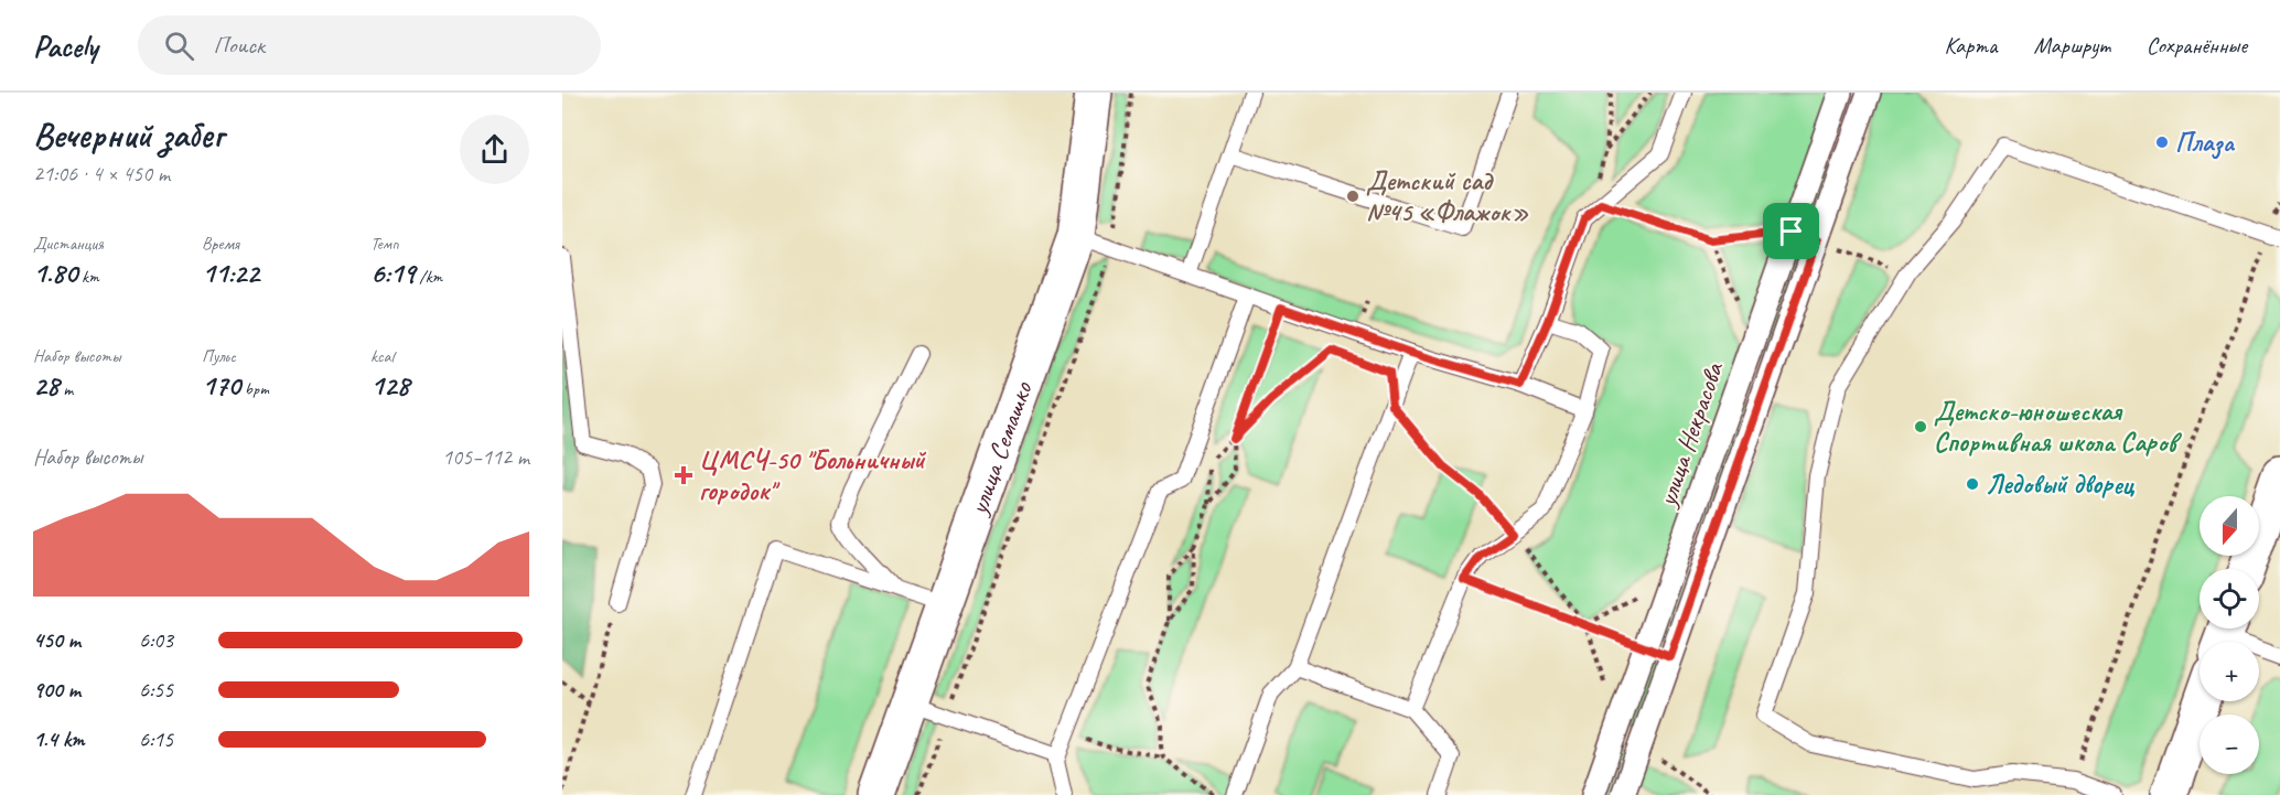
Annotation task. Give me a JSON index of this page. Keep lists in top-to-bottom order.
{
  "streets": {
    "street": ["улица Некрасова", "улица Семашко"]
  },
  "places": {
    "other": [
      "Плаза",
      "Детский сад №45 «Флажок»",
      "Детско-юношеская Спортивная школа Саров",
      "Ледовый дворец"
    ],
    "health": ["ЦМСЧ-50 \"Больничный городок\""]
  },
  "north": "bottom",
  "page": {
    "header": "Pacely",
    "search": "Поиск",
    "nav": ["Карта", "Маршрут", "Сохранённые"],
    "heading": ["Вечерний забег", "21:06 · 4 × 450 m"],
    "stats": [
      ["Дистанция", "1.80 km"],
      ["Время", "11:22"],
      ["Темп", "6:19 /km"],
      ["Набор высоты", "28 m"],
      ["Пульс", "170 bpm"],
      ["kcal", "128"]
    ],
    "chart": ["Набор высоты", "105–112 m"],
    "map_buttons": ["+", "−"],
    "list": [
      {
        "name": "450 m",
        "note": "6:03"
      },
      {
        "name": "900 m",
        "note": "6:55"
      },
      {
        "name": "1.4 km",
        "note": "6:15"
      }
    ]
  }
}
